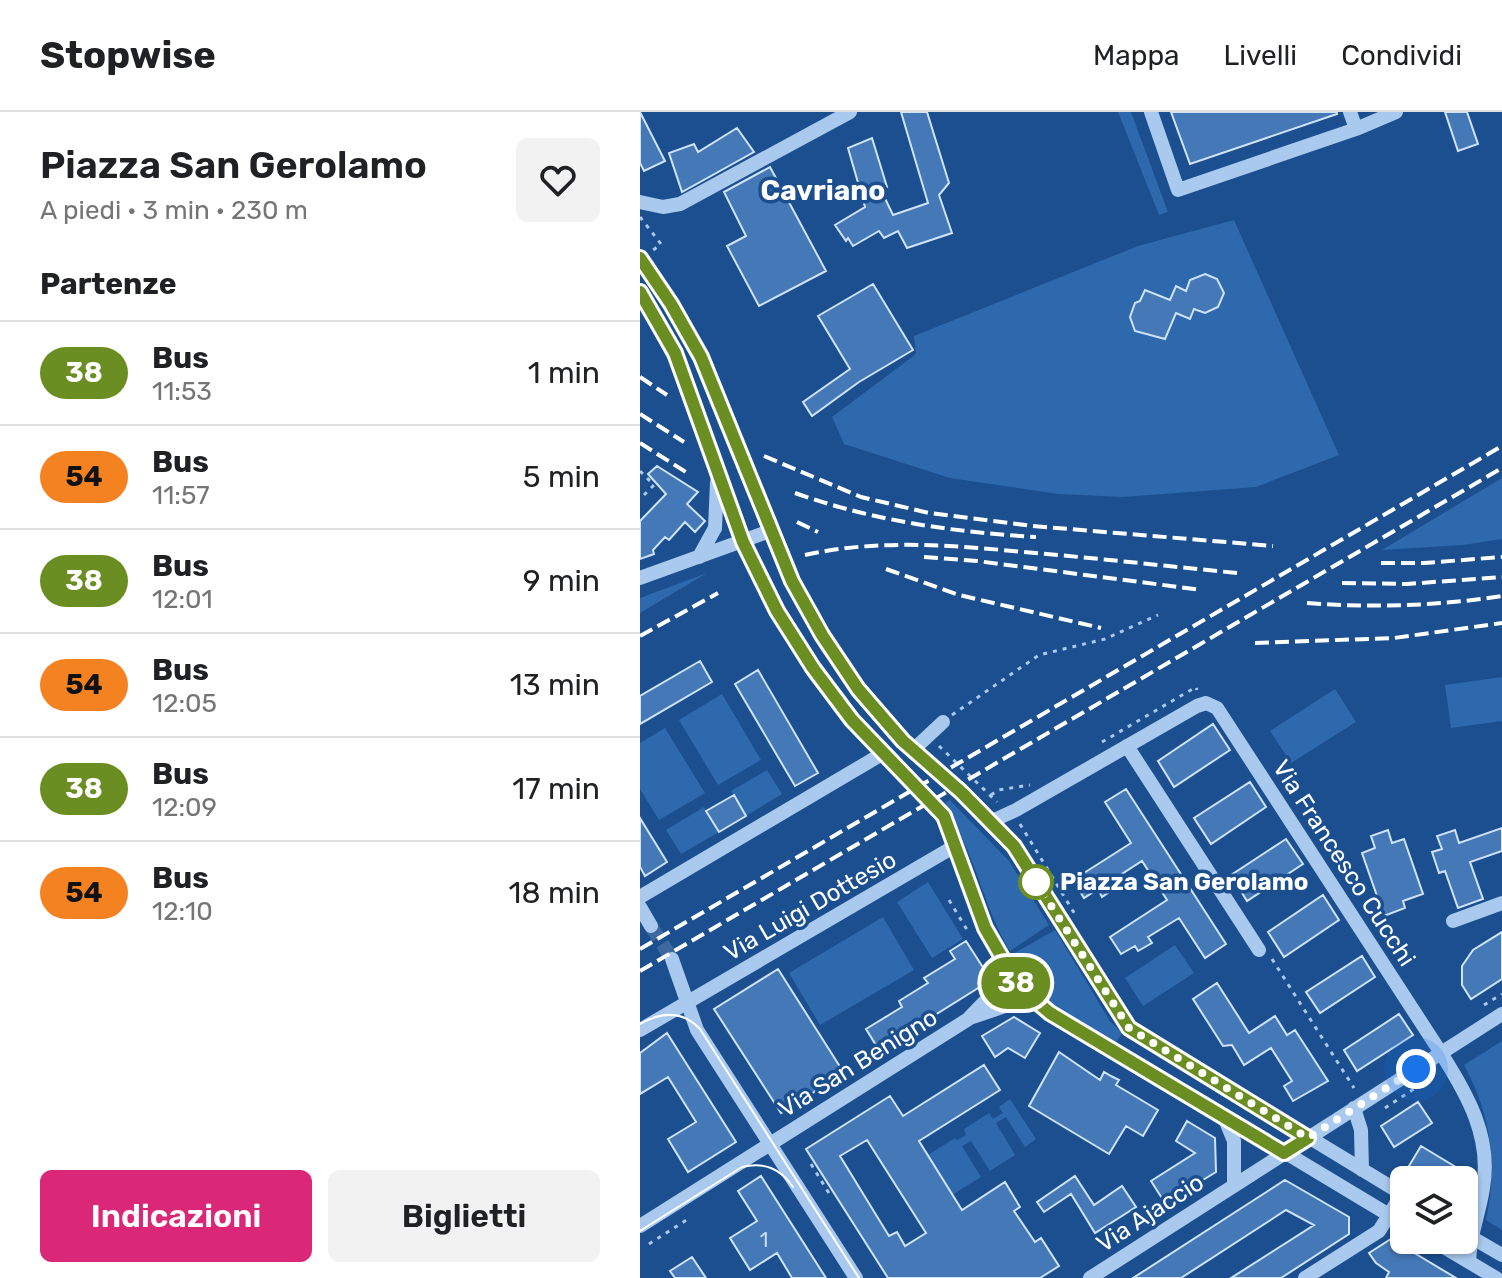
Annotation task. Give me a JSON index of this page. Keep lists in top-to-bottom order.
{
  "streets": {
    "street": [
      "Via Francesco Cucchi",
      "Via Luigi Dottesio",
      "Via San Benigno",
      "Via Ajaccio"
    ]
  },
  "crossings": [
    ["Via Francesco Cucchi", "Via Ajaccio"]
  ],
  "districts": ["Cavriano"],
  "places": ["Piazza San Gerolamo"],
  "lines": ["bus line 38"],
  "house_numbers": ["1"],
  "page": {
    "header": "Stopwise",
    "nav": ["Mappa", "Livelli", "Condividi"],
    "heading": [
      ["Piazza San Gerolamo", "A piedi · 3 min · 230 m"],
      "Partenze"
    ],
    "on_map": "38",
    "list": [
      {
        "mark": "38",
        "name": "Bus",
        "note": "11:53",
        "value": "1 min"
      },
      {
        "mark": "54",
        "name": "Bus",
        "note": "11:57",
        "value": "5 min"
      },
      {
        "mark": "38",
        "name": "Bus",
        "note": "12:01",
        "value": "9 min"
      },
      {
        "mark": "54",
        "name": "Bus",
        "note": "12:05",
        "value": "13 min"
      },
      {
        "mark": "38",
        "name": "Bus",
        "note": "12:09",
        "value": "17 min"
      },
      {
        "mark": "54",
        "name": "Bus",
        "note": "12:10",
        "value": "18 min"
      }
    ],
    "buttons": ["Indicazioni", "Biglietti"]
  }
}
